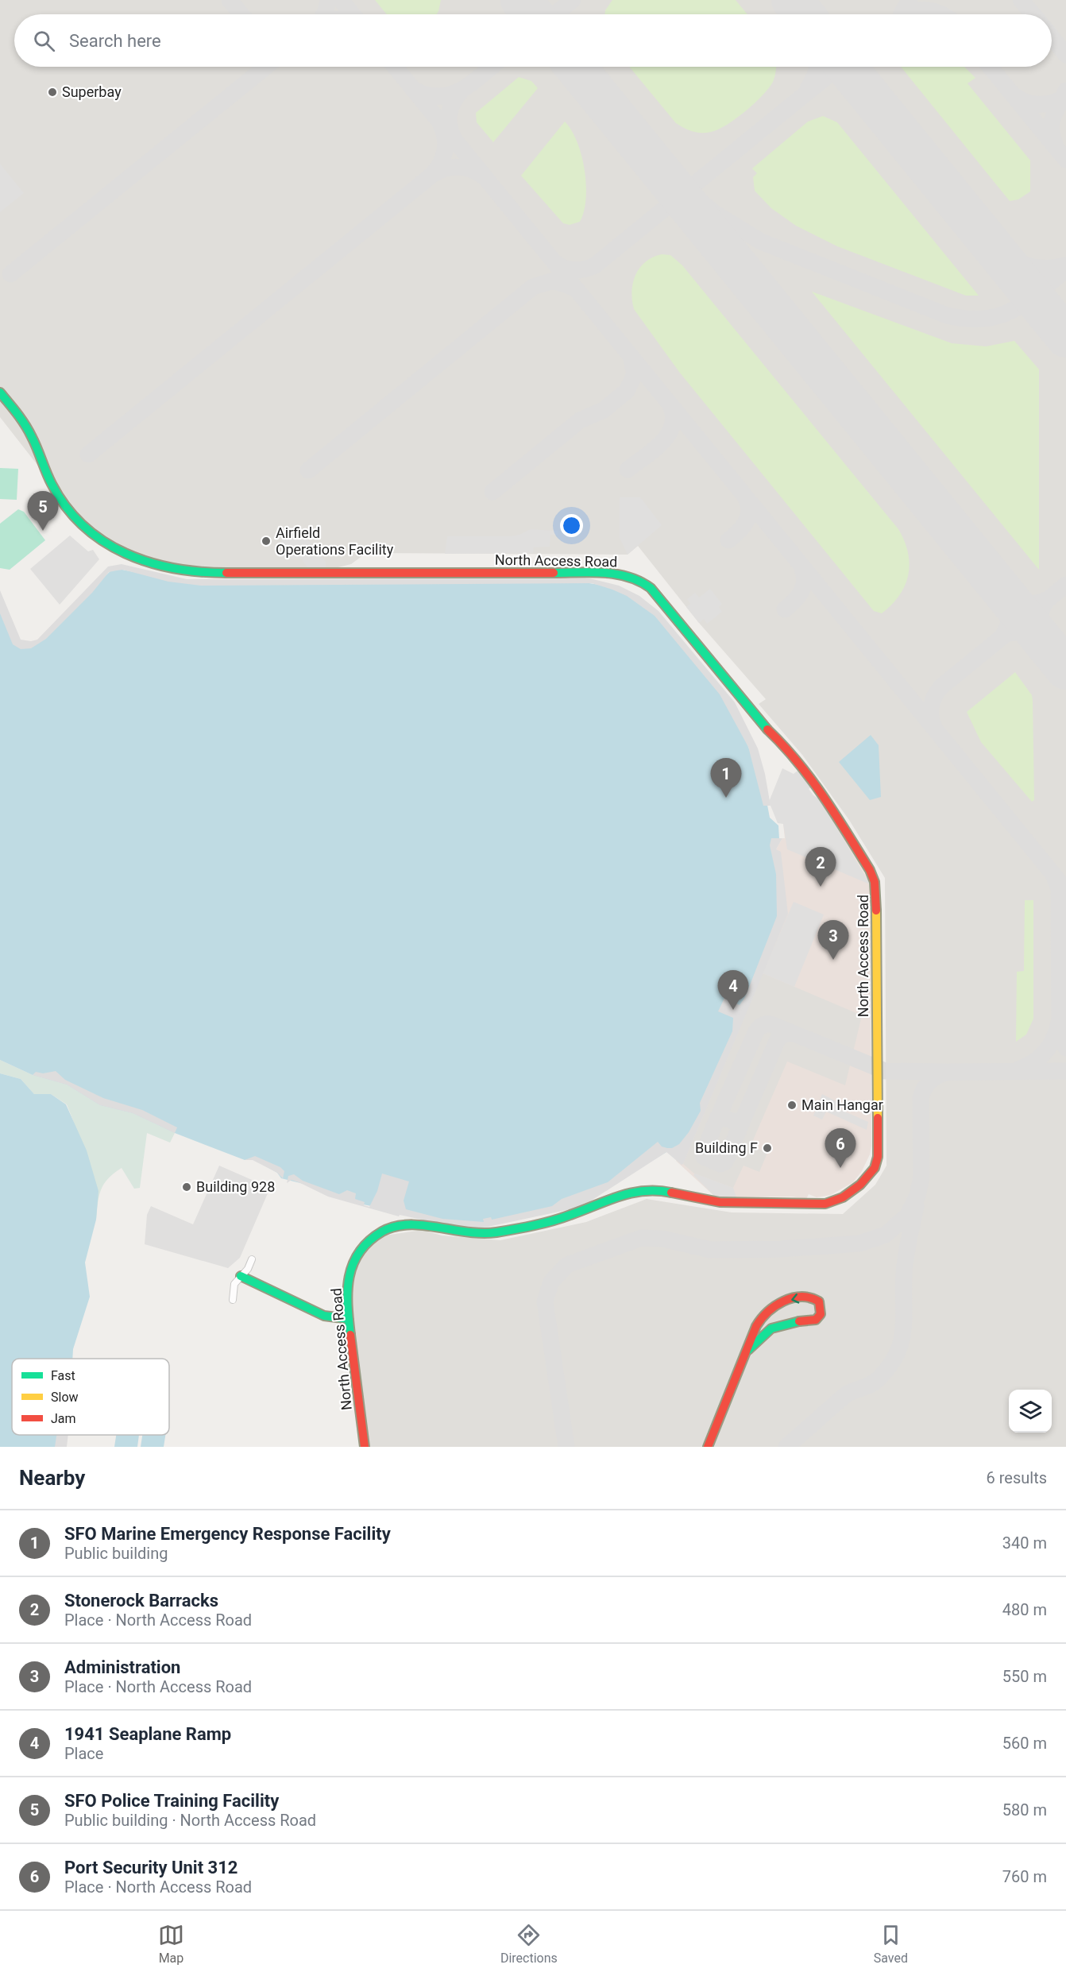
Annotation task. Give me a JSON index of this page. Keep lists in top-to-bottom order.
{
  "streets": {
    "street": ["North Access Road"]
  },
  "places": [
    "Superbay",
    "Airfield Operations Facility",
    "Main Hangar",
    "Building F",
    "Building 928"
  ],
  "legend": ["Fast", "Slow", "Jam"],
  "page": {
    "search": "Search here",
    "pins": [
      "5",
      "1",
      "2",
      "3",
      "4",
      "6"
    ],
    "heading": ["Nearby", "6 results"],
    "list": [
      {
        "mark": "1",
        "name": "SFO Marine Emergency Response Facility",
        "note": "Public building",
        "value": "340 m"
      },
      {
        "mark": "2",
        "name": "Stonerock Barracks",
        "note": "Place · North Access Road",
        "value": "480 m"
      },
      {
        "mark": "3",
        "name": "Administration",
        "note": "Place · North Access Road",
        "value": "550 m"
      },
      {
        "mark": "4",
        "name": "1941 Seaplane Ramp",
        "note": "Place",
        "value": "560 m"
      },
      {
        "mark": "5",
        "name": "SFO Police Training Facility",
        "note": "Public building · North Access Road",
        "value": "580 m"
      },
      {
        "mark": "6",
        "name": "Port Security Unit 312",
        "note": "Place · North Access Road",
        "value": "760 m"
      }
    ],
    "nav": ["Map", "Directions", "Saved"]
  }
}
